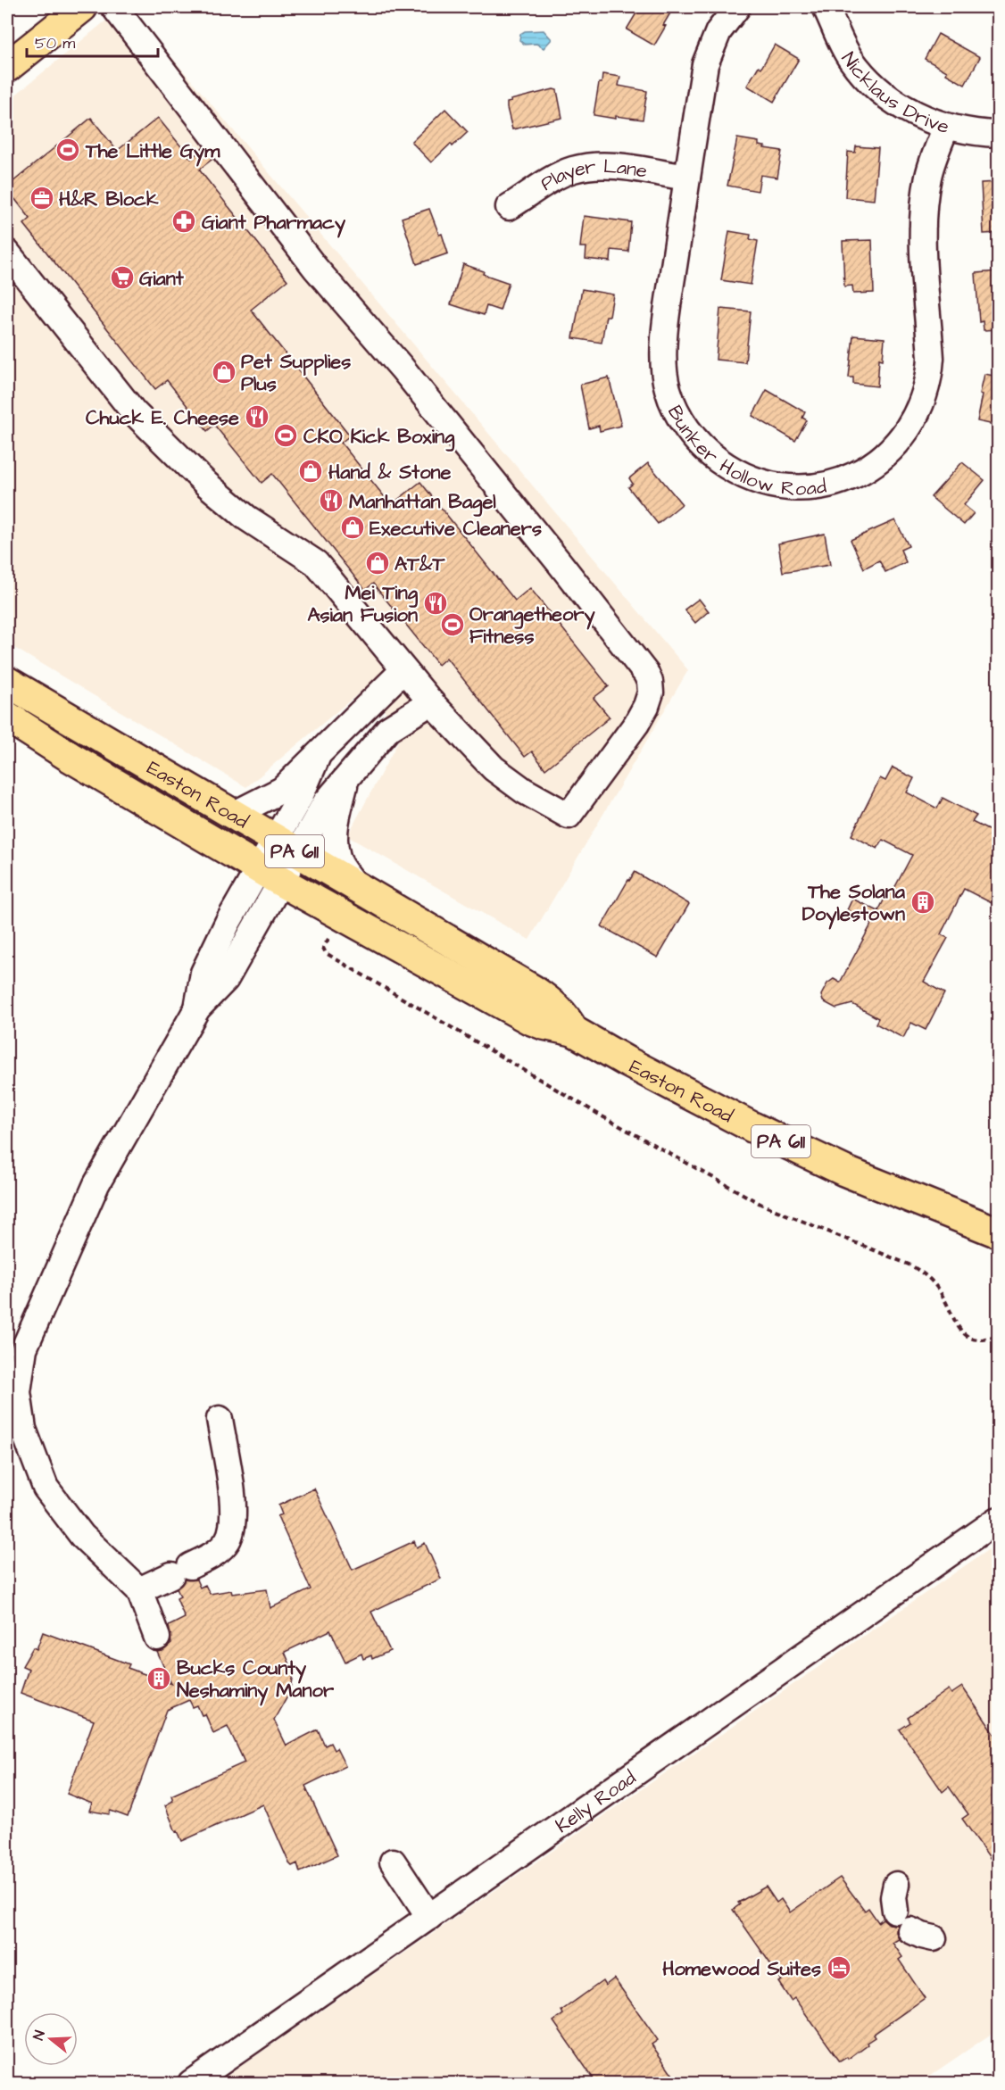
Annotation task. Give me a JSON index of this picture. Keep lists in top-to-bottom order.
{
  "streets": {
    "main road": ["Easton Road", "PA 611"],
    "street": [
      "Nicklaus Drive",
      "Player Lane",
      "Bunker Hollow Road",
      "Kelly Road"
    ]
  },
  "crossings": [
    ["Nicklaus Drive", "Bunker Hollow Road"],
    ["Player Lane", "Bunker Hollow Road"]
  ],
  "places": {
    "sports": ["The Little Gym", "CKO Kick Boxing", "Orangetheory Fitness"],
    "office": ["H&R Block"],
    "pharmacy": ["Giant Pharmacy"],
    "supermarket": ["Giant"],
    "shop": [
      "Pet Supplies Plus",
      "Hand & Stone",
      "Executive Cleaners",
      "AT&T"
    ],
    "restaurant": ["Chuck E. Cheese", "Manhattan Bagel", "Mei Ting Asian Fusion"],
    "building": ["The Solana Doylestown", "Bucks County Neshaminy Manor"],
    "hotel": ["Homewood Suites"]
  },
  "scale_bar": "50 m",
  "north": "left"
}
